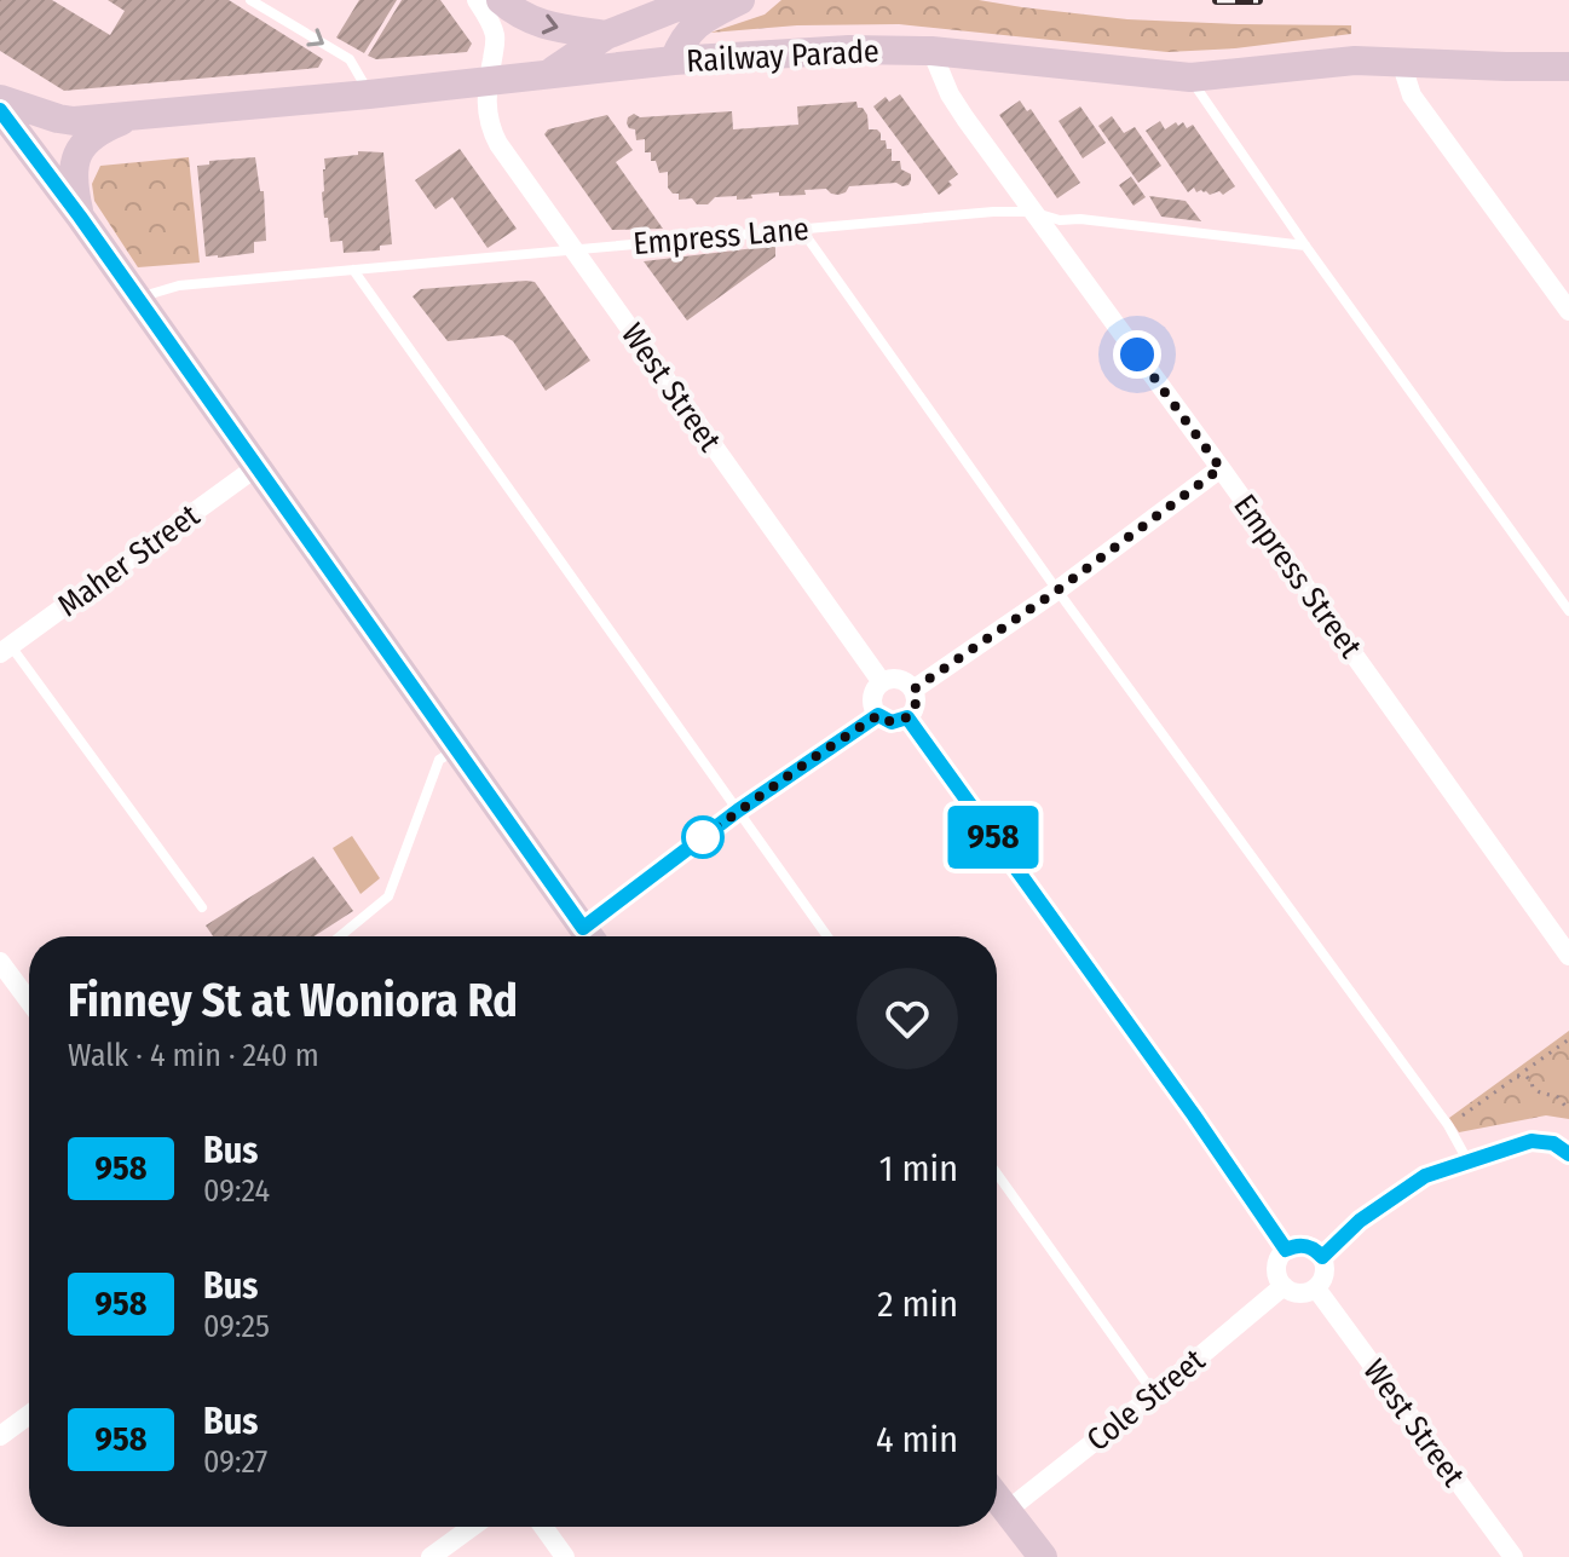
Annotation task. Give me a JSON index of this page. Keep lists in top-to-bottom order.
{
  "streets": {
    "street": [
      "Railway Parade",
      "West Street",
      "Maher Street",
      "Empress Street",
      "Cole Street"
    ],
    "lane": ["Empress Lane"]
  },
  "crossings": [
    ["Railway Parade", "West Street"],
    ["Railway Parade", "Empress Street"],
    ["Empress Lane", "West Street"],
    ["Empress Lane", "Empress Street"],
    ["West Street", "Cole Street"]
  ],
  "lines": ["bus line 958"],
  "page": {
    "on_map": "958",
    "heading": ["Finney St at Woniora Rd", "Walk · 4 min · 240 m"],
    "list": [
      {
        "mark": "958",
        "name": "Bus",
        "note": "09:24",
        "value": "1 min"
      },
      {
        "mark": "958",
        "name": "Bus",
        "note": "09:25",
        "value": "2 min"
      },
      {
        "mark": "958",
        "name": "Bus",
        "note": "09:27",
        "value": "4 min"
      }
    ]
  }
}
